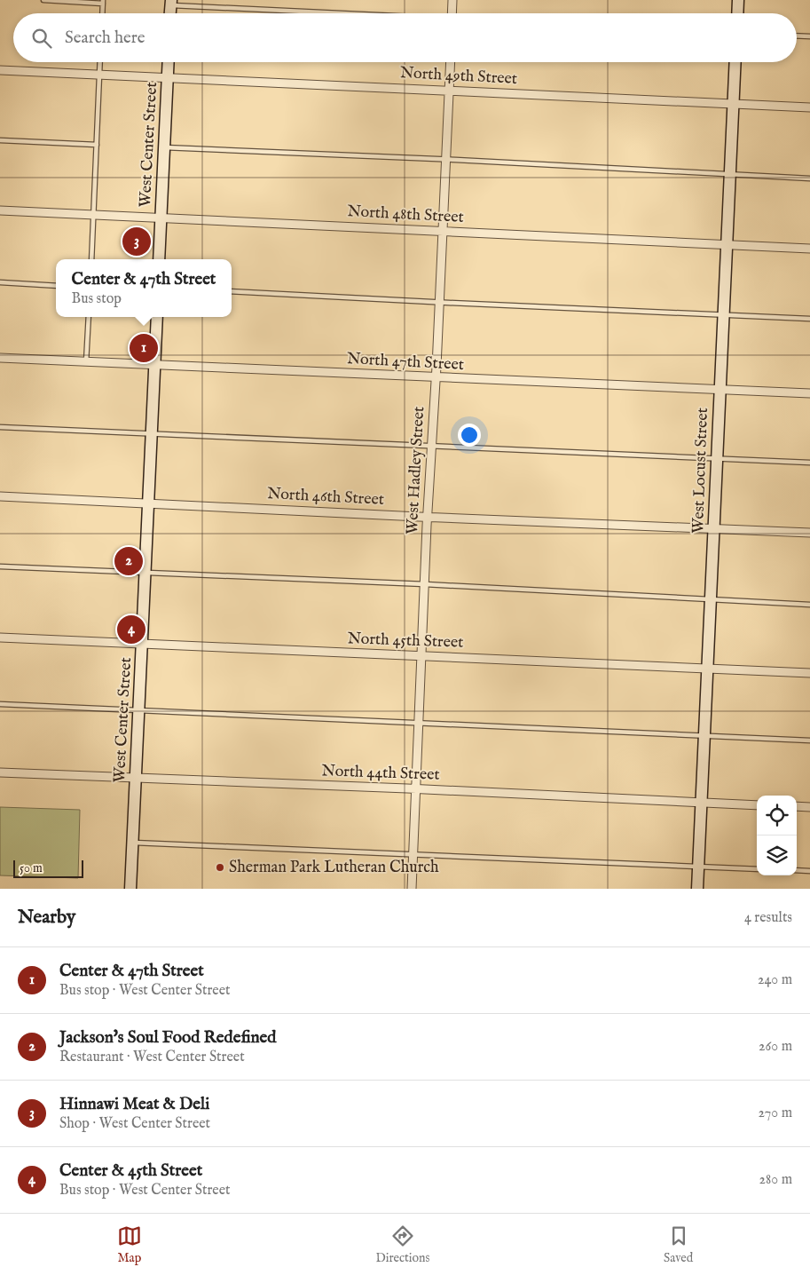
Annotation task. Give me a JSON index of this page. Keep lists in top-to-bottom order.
{
  "streets": {
    "street": [
      "North 49th Street",
      "West Center Street",
      "North 48th Street",
      "North 47th Street",
      "West Hadley Street",
      "West Locust Street",
      "North 46th Street",
      "North 45th Street",
      "North 44th Street"
    ]
  },
  "crossings": [
    ["North 49th Street", "West Center Street"],
    ["North 49th Street", "West Hadley Street"],
    ["North 49th Street", "West Locust Street"],
    ["West Center Street", "North 48th Street"],
    ["West Center Street", "North 47th Street"],
    ["West Center Street", "North 46th Street"],
    ["West Center Street", "North 45th Street"],
    ["West Center Street", "North 44th Street"],
    ["North 48th Street", "West Hadley Street"],
    ["North 48th Street", "West Locust Street"],
    ["North 47th Street", "West Hadley Street"],
    ["North 47th Street", "West Locust Street"],
    ["West Hadley Street", "North 46th Street"],
    ["West Hadley Street", "North 45th Street"],
    ["West Hadley Street", "North 44th Street"],
    ["West Locust Street", "North 46th Street"],
    ["West Locust Street", "North 45th Street"],
    ["West Locust Street", "North 44th Street"]
  ],
  "places": ["Sherman Park Lutheran Church"],
  "scale_bar": "50 m",
  "page": {
    "search": "Search here",
    "pins": [
      "3",
      "1",
      "2",
      "4"
    ],
    "popup": ["Center & 47th Street", "Bus stop"],
    "scale": "50 m",
    "heading": ["Nearby", "4 results"],
    "list": [
      {
        "mark": "1",
        "name": "Center & 47th Street",
        "note": "Bus stop · West Center Street",
        "value": "240 m"
      },
      {
        "mark": "2",
        "name": "Jackson's Soul Food Redefined",
        "note": "Restaurant · West Center Street",
        "value": "260 m"
      },
      {
        "mark": "3",
        "name": "Hinnawi Meat & Deli",
        "note": "Shop · West Center Street",
        "value": "270 m"
      },
      {
        "mark": "4",
        "name": "Center & 45th Street",
        "note": "Bus stop · West Center Street",
        "value": "280 m"
      }
    ],
    "nav": ["Map", "Directions", "Saved"]
  }
}
